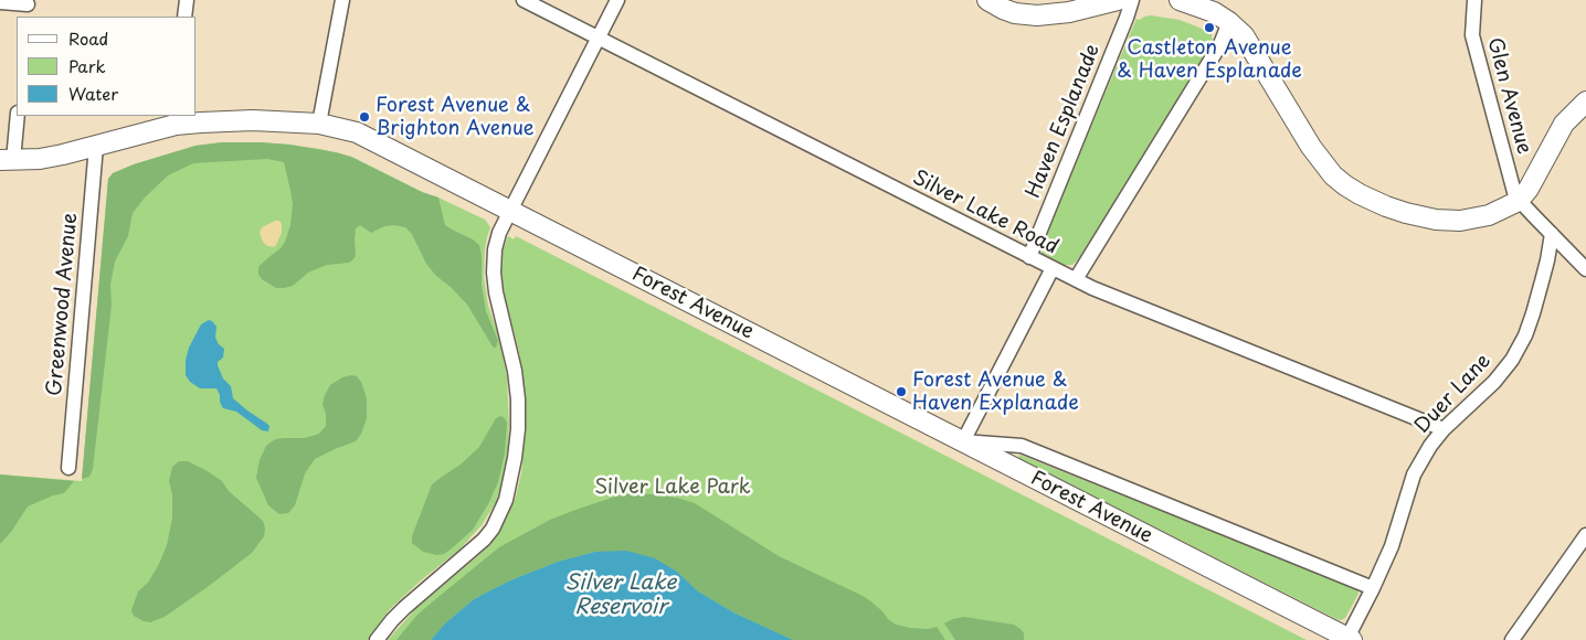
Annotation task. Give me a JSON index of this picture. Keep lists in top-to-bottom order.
{
  "streets": {
    "main road": ["Forest Avenue"],
    "street": [
      "Glen Avenue",
      "Haven Esplanade",
      "Silver Lake Road",
      "Greenwood Avenue",
      "Duer Lane"
    ]
  },
  "crossings": [
    ["Haven Esplanade", "Silver Lake Road"],
    ["Silver Lake Road", "Duer Lane"],
    ["Forest Avenue", "Greenwood Avenue"],
    ["Forest Avenue", "Duer Lane"]
  ],
  "water": ["Silver Lake Reservoir"],
  "parks": ["Silver Lake Park"],
  "places": ["Castleton Avenue & Haven Esplanade", "Forest Avenue & Brighton Avenue", "Forest Avenue & Haven Explanade"],
  "legend": ["Road", "Park", "Water"]
}
